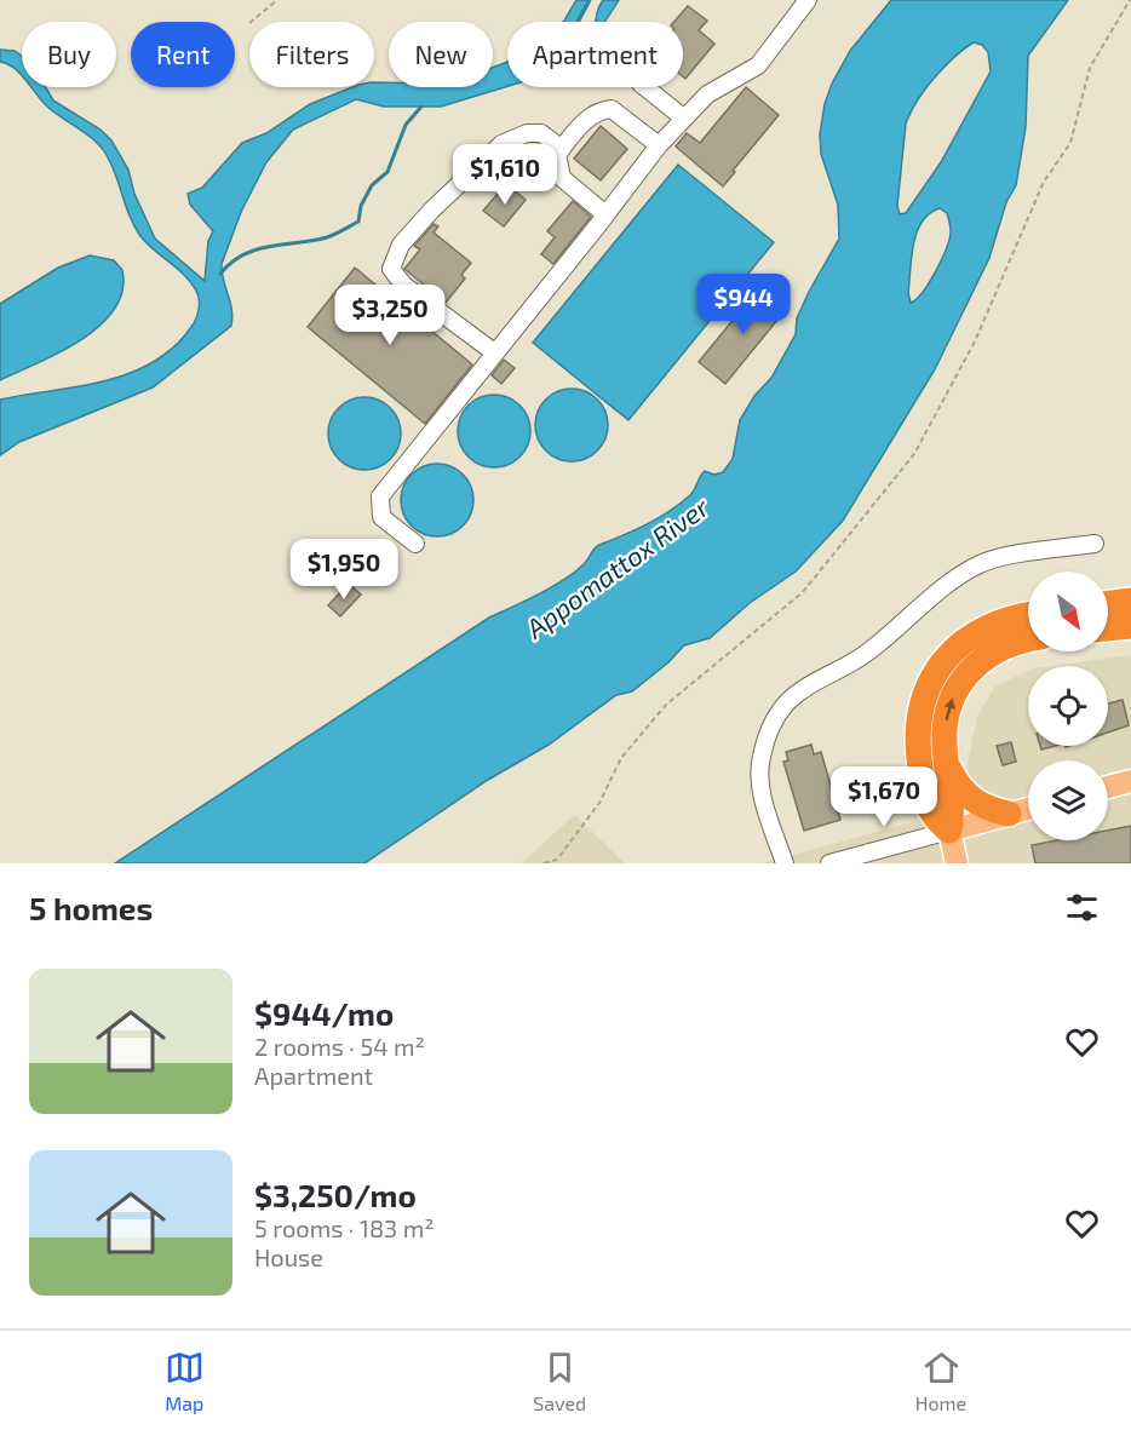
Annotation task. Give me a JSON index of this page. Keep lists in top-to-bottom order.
{
  "water": ["Appomattox River"],
  "north": "bottom right",
  "page": {
    "chip": [
      "Buy",
      "Rent",
      "Filters",
      "New",
      "Apartment"
    ],
    "price": [
      "$1,610",
      "$944",
      "$3,250",
      "$1,950",
      "$1,670"
    ],
    "heading": "5 homes",
    "list": [
      {
        "name": "$944/mo",
        "note": "2 rooms · 54 m² · Apartment"
      },
      {
        "name": "$3,250/mo",
        "note": "5 rooms · 183 m² · House"
      }
    ],
    "tabs": ["Map", "Saved", "Home"]
  }
}
